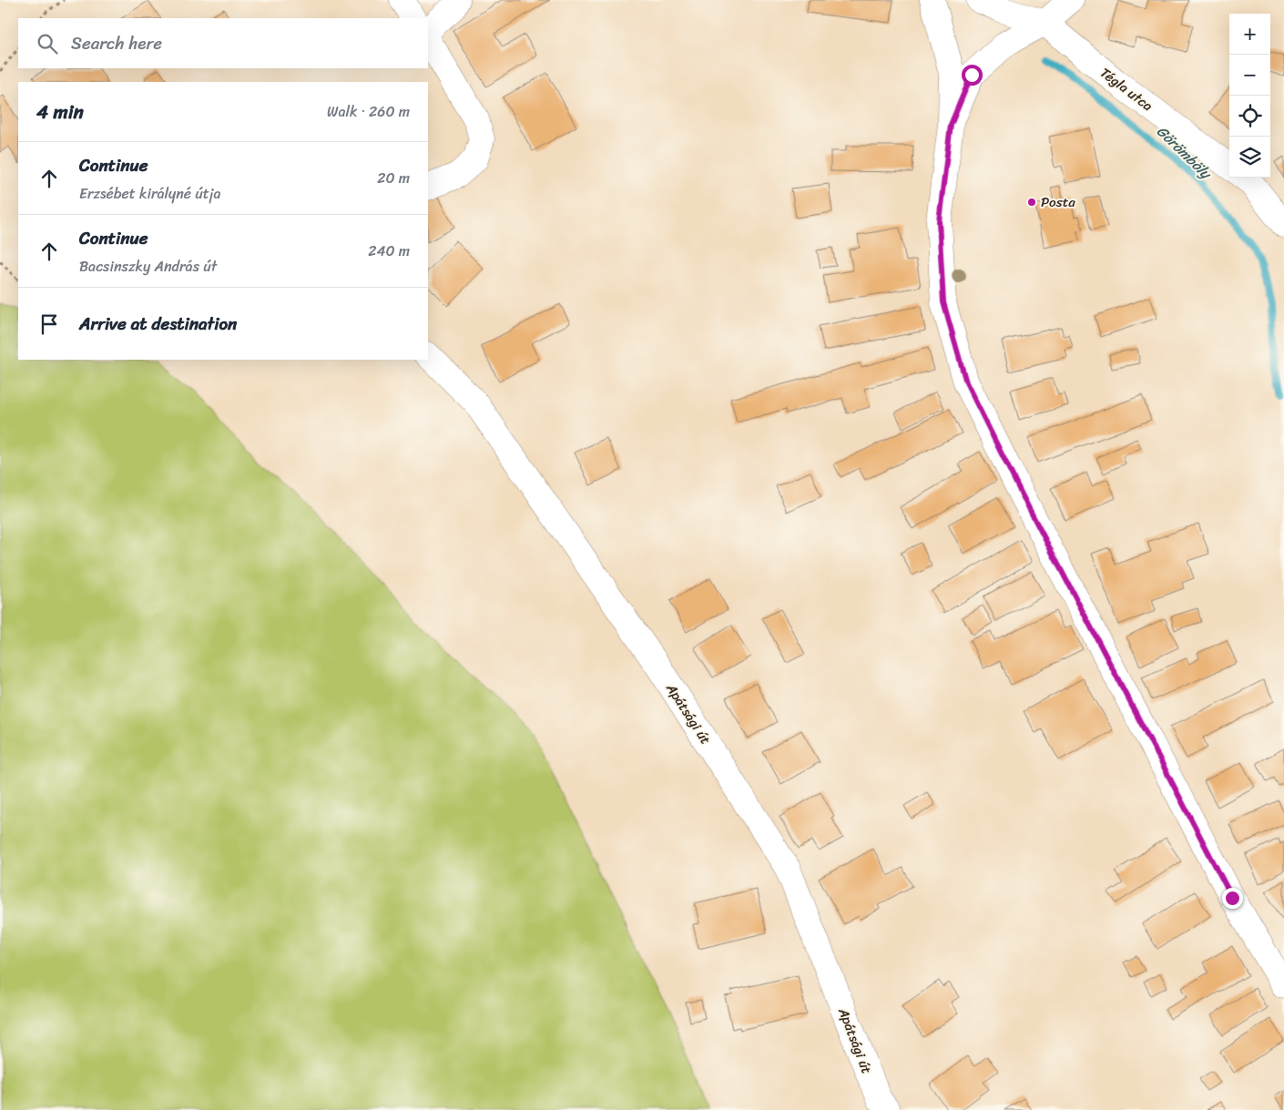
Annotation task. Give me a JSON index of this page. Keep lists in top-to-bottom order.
{
  "streets": {
    "street": ["Tégla utca", "Apátsági út"]
  },
  "water": ["Görömböly"],
  "places": ["Posta"],
  "page": {
    "map_buttons": ["+", "−"],
    "search": "Search here",
    "heading": ["4 min", "Walk · 260 m"],
    "list": [
      ["Continue", "Erzsébet királyné útja", "20 m"],
      ["Continue", "Bacsinszky András út", "240 m"],
      "Arrive at destination"
    ]
  }
}
